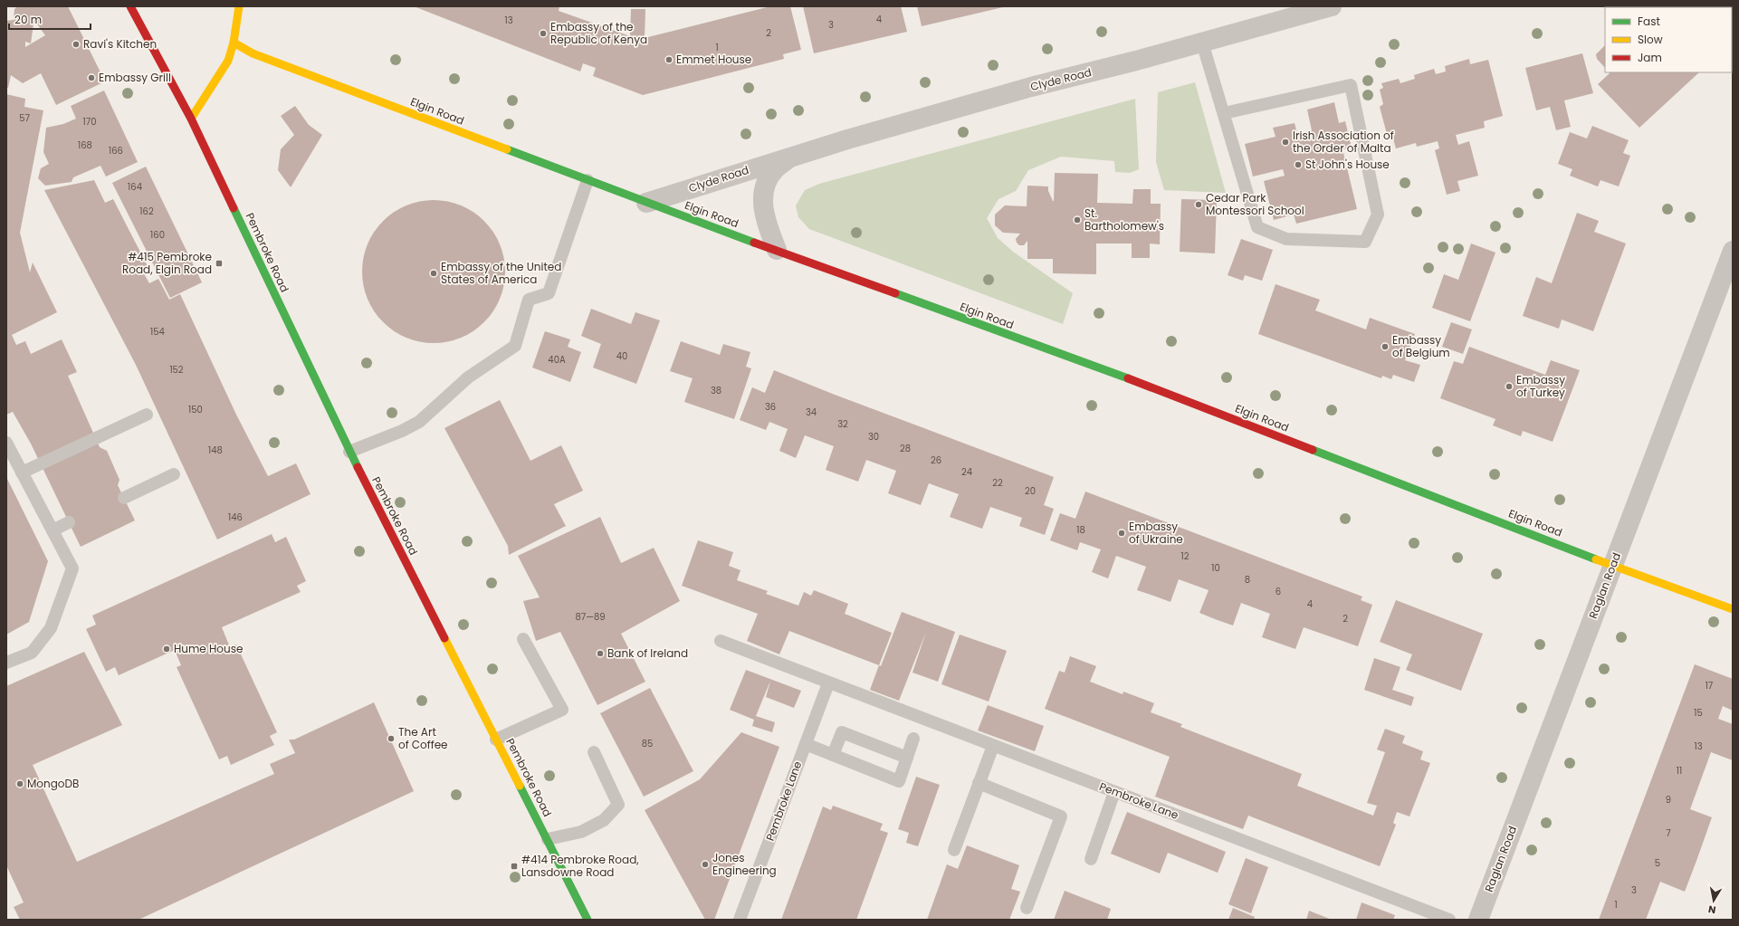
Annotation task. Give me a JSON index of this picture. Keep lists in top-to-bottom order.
{
  "streets": {
    "street": [
      "Clyde Road",
      "Elgin Road",
      "Pembroke Road",
      "Raglan Road"
    ],
    "lane": ["Pembroke Lane"]
  },
  "crossings": [
    ["Clyde Road", "Elgin Road"],
    ["Elgin Road", "Raglan Road"]
  ],
  "places": {
    "other": [
      "Embassy of the Republic of Kenya",
      "Ravi's Kitchen",
      "Emmet House",
      "Embassy Grill",
      "Irish Association of the Order of Malta",
      "St John's House",
      "Cedar Park Montessori School",
      "St. Bartholomew's",
      "Embassy of the United States of America",
      "Embassy of Belgium",
      "Embassy of Turkey",
      "Embassy of Ukraine",
      "Hume House",
      "Bank of Ireland",
      "The Art of Coffee",
      "MongoDB",
      "Jones Engineering"
    ],
    "transit": ["#415 Pembroke Road, Elgin Road", "#414 Pembroke Road, Lansdowne Road"]
  },
  "house_numbers": [
    "4",
    "13",
    "3",
    "2",
    "1",
    "57",
    "170",
    "168",
    "166",
    "164",
    "162",
    "160",
    "154",
    "40",
    "40A",
    "152",
    "38",
    "36",
    "150",
    "34",
    "32",
    "30",
    "28",
    "148",
    "26",
    "24",
    "22",
    "20",
    "146",
    "18",
    "12",
    "10",
    "8",
    "6",
    "4",
    "87—89",
    "2",
    "17",
    "15",
    "85",
    "13",
    "11",
    "9",
    "7",
    "5",
    "3",
    "1"
  ],
  "legend": ["Fast", "Slow", "Jam"],
  "scale_bar": "20 m",
  "north": "bottom"
}
